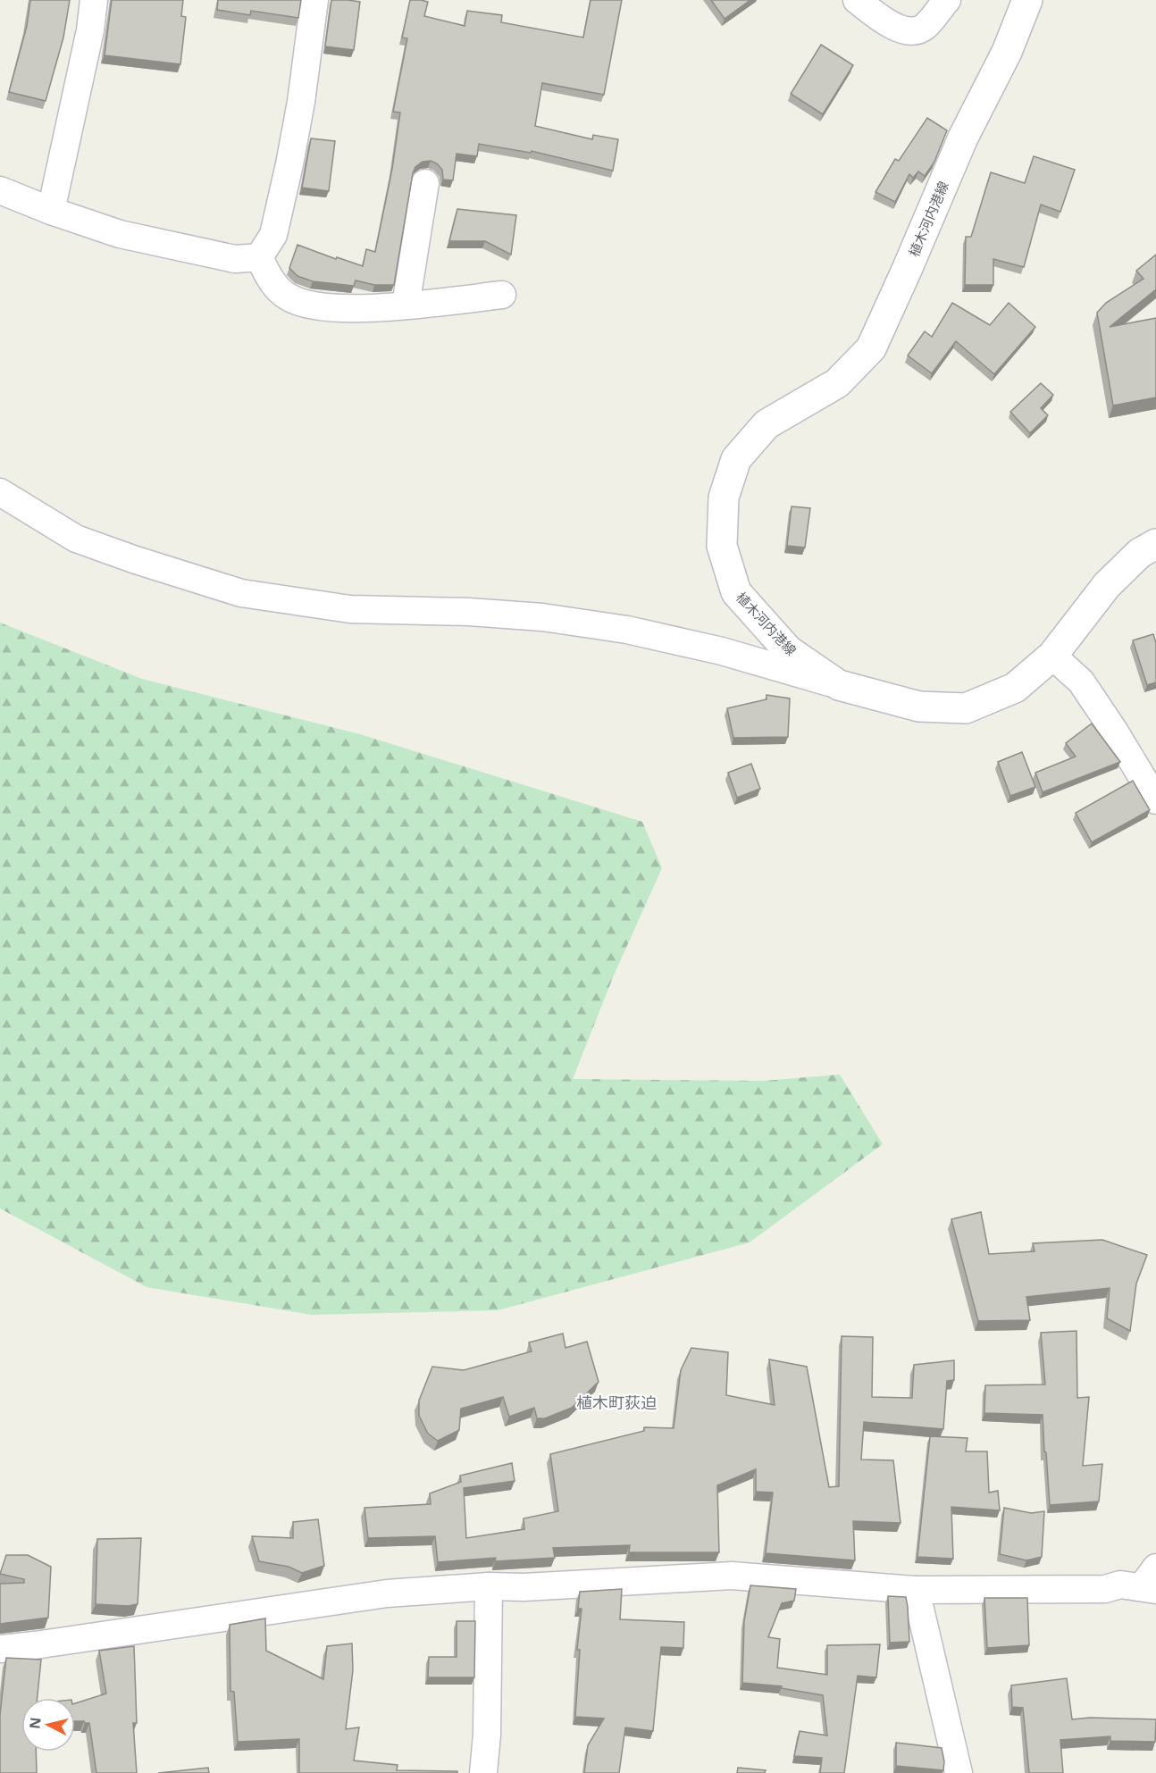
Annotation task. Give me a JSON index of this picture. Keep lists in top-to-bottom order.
{
  "streets": {
    "main road": ["植木河内港線"]
  },
  "districts": ["植木町荻迫"],
  "north": "left"
}
